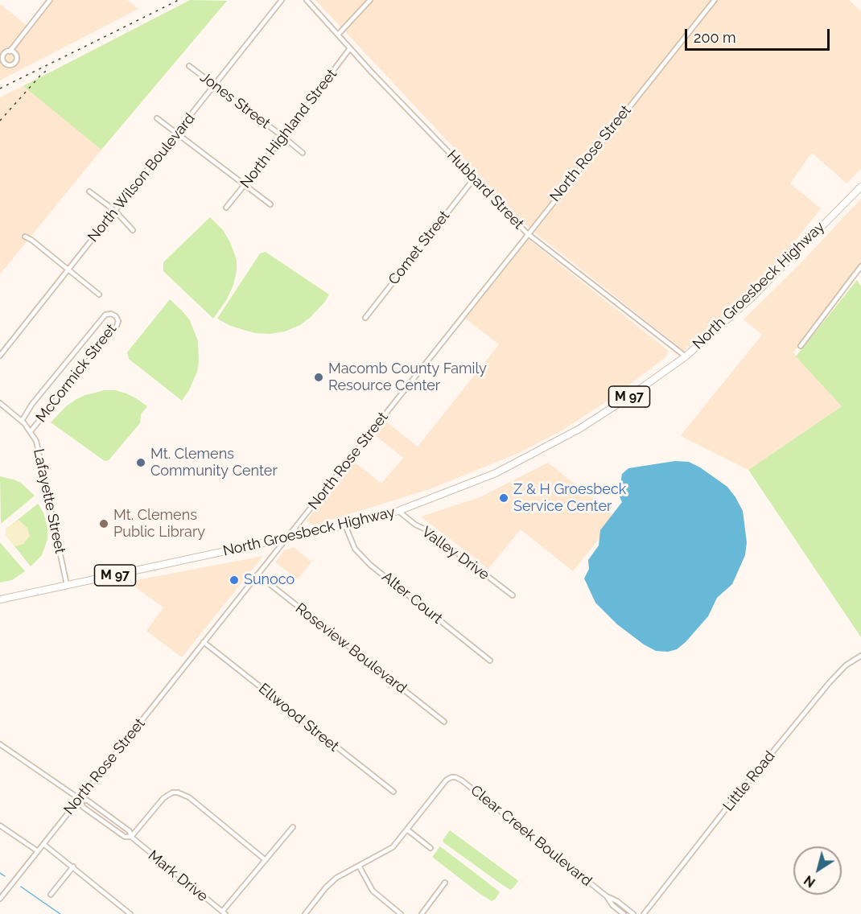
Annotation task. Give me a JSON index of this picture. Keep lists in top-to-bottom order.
{
  "streets": {
    "main road": ["North Groesbeck Highway", "M 97"],
    "street": [
      "Jones Street",
      "North Highland Street",
      "North Rose Street",
      "North Wilson Boulevard",
      "Hubbard Street",
      "Comet Street",
      "McCormick Street",
      "Lafayette Street",
      "Valley Drive",
      "Alter Court",
      "Roseview Boulevard",
      "Ellwood Street",
      "Little Road",
      "Clear Creek Boulevard",
      "Mark Drive"
    ]
  },
  "crossings": [
    ["Jones Street", "North Highland Street"],
    ["Jones Street", "North Wilson Boulevard"],
    ["North Highland Street", "Hubbard Street"],
    ["North Rose Street", "Hubbard Street"],
    ["North Rose Street", "North Groesbeck Highway"],
    ["North Rose Street", "Roseview Boulevard"],
    ["North Rose Street", "Ellwood Street"],
    ["North Rose Street", "Mark Drive"],
    ["Hubbard Street", "Comet Street"],
    ["Hubbard Street", "North Groesbeck Highway"],
    ["North Groesbeck Highway", "Lafayette Street"],
    ["North Groesbeck Highway", "Valley Drive"],
    ["North Groesbeck Highway", "Alter Court"],
    ["McCormick Street", "Lafayette Street"]
  ],
  "places": [
    "Macomb County Family Resource Center",
    "Mt. Clemens Community Center",
    "Z & H Groesbeck Service Center",
    "Mt. Clemens Public Library",
    "Sunoco"
  ],
  "scale_bar": "200 m",
  "north": "bottom left"
}
